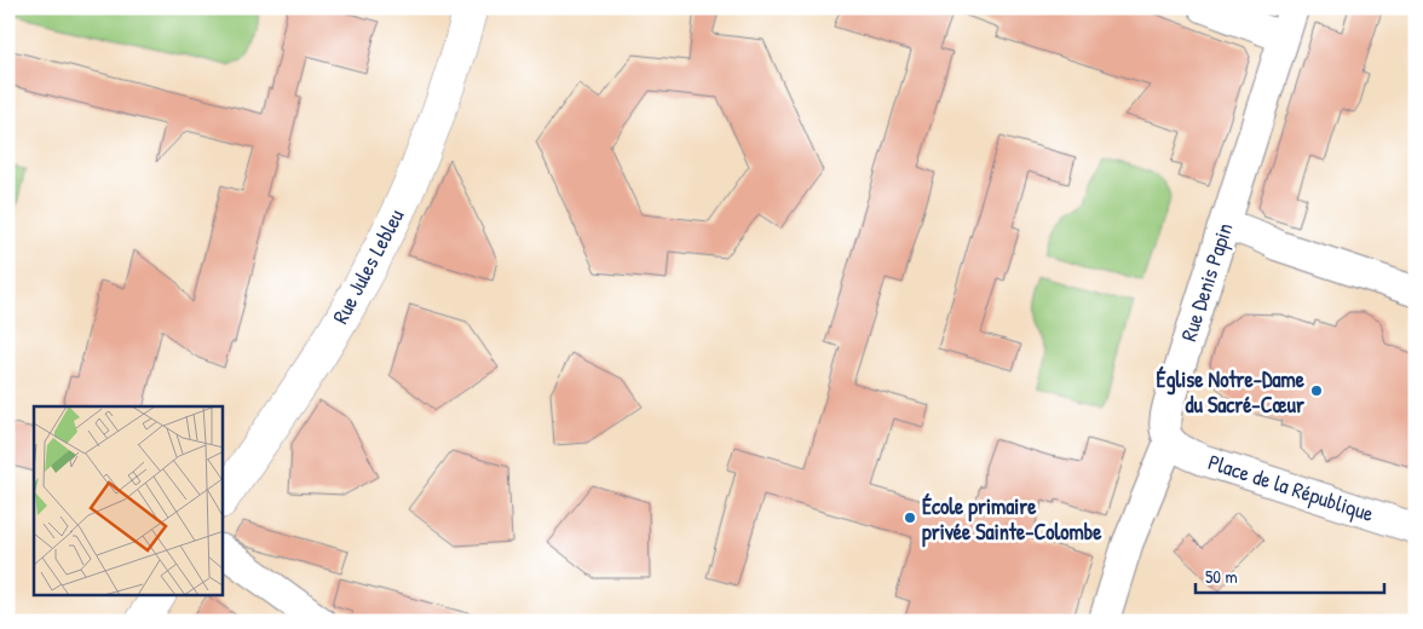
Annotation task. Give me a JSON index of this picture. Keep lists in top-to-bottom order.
{
  "streets": {
    "main road": ["Rue Jules Lebleu"],
    "street": ["Rue Denis Papin", "Place de la République"]
  },
  "crossings": [
    ["Rue Denis Papin", "Place de la République"]
  ],
  "places": ["Église Notre-Dame du Sacré-Cœur", "École primaire privée Sainte-Colombe"],
  "scale_bar": "50 m"
}
